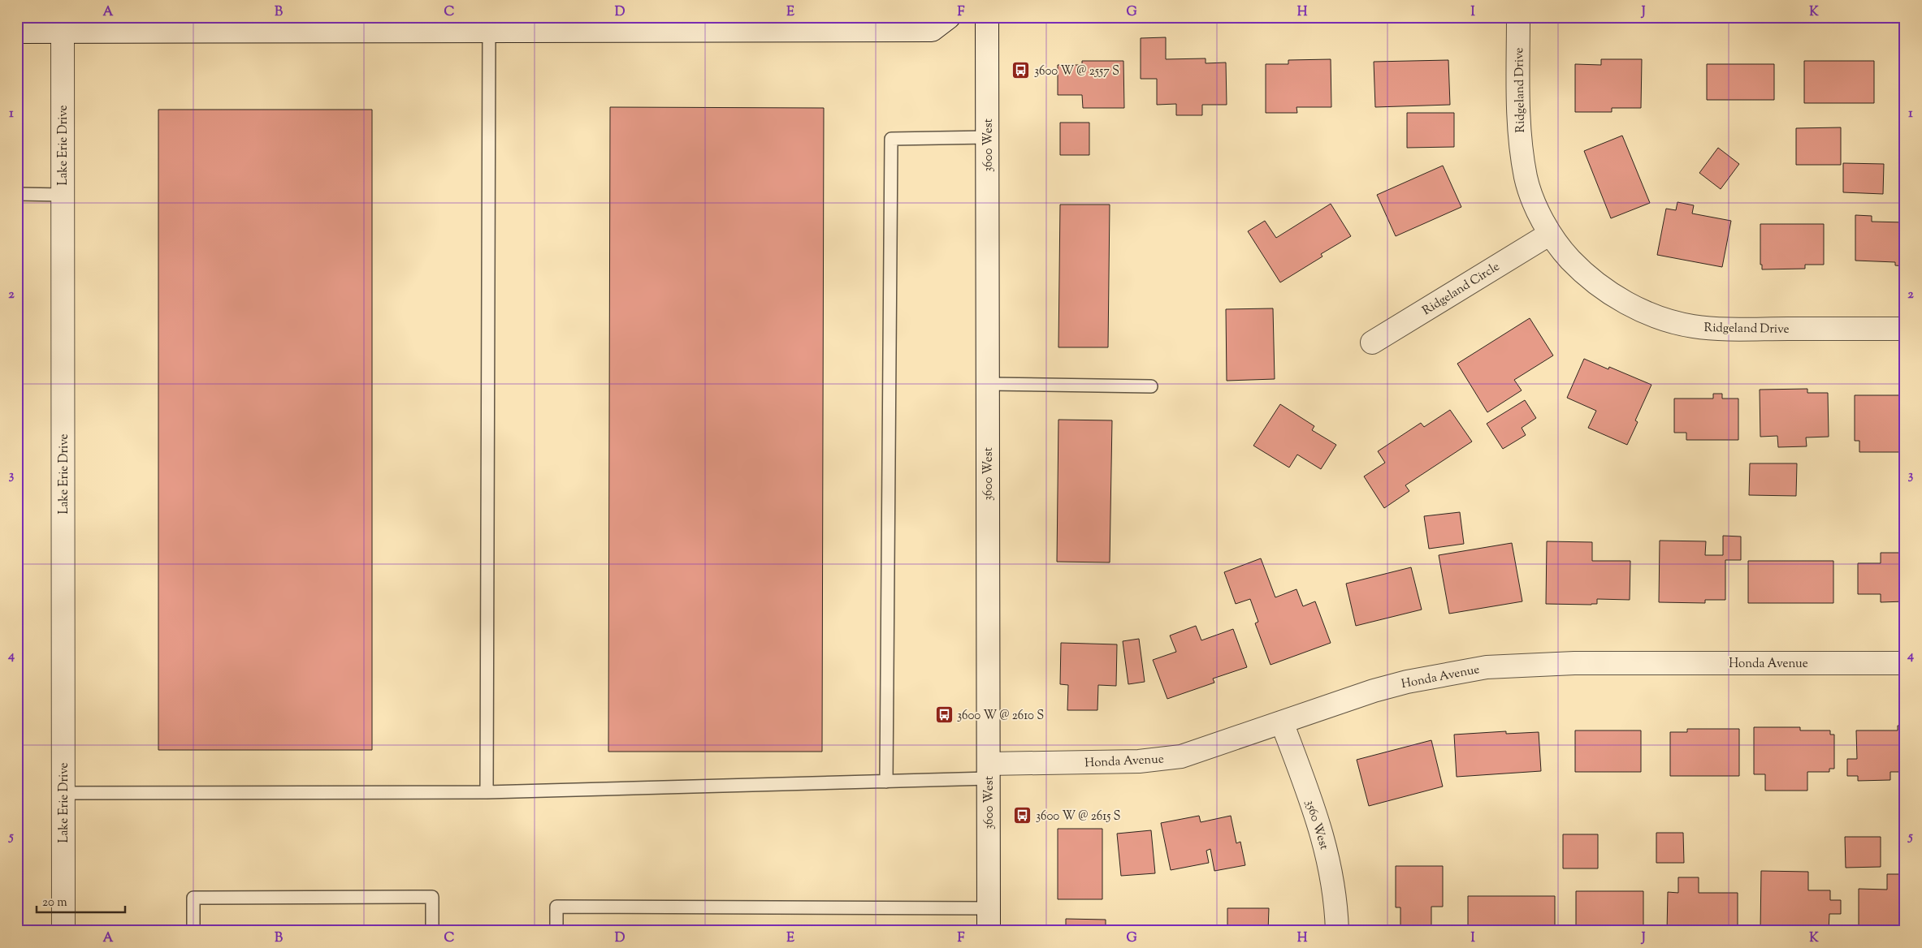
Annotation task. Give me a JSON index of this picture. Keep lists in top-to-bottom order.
{
  "streets": {
    "street": [
      "Ridgeland Drive",
      "Lake Erie Drive",
      "3600 West",
      "Ridgeland Circle",
      "Honda Avenue",
      "3560 West"
    ]
  },
  "crossings": [
    ["Ridgeland Drive", "Ridgeland Circle"],
    ["3600 West", "Honda Avenue"],
    ["Honda Avenue", "3560 West"]
  ],
  "places": {
    "bus stop": ["3600 W @ 2557 S", "3600 W @ 2610 S", "3600 W @ 2615 S"]
  },
  "scale_bar": "20 m",
  "grid": {
    "columns": [
      "A",
      "B",
      "C",
      "D",
      "E",
      "F",
      "G",
      "H",
      "I",
      "J",
      "K"
    ],
    "rows": [
      "1",
      "2",
      "3",
      "4",
      "5"
    ]
  }
}
